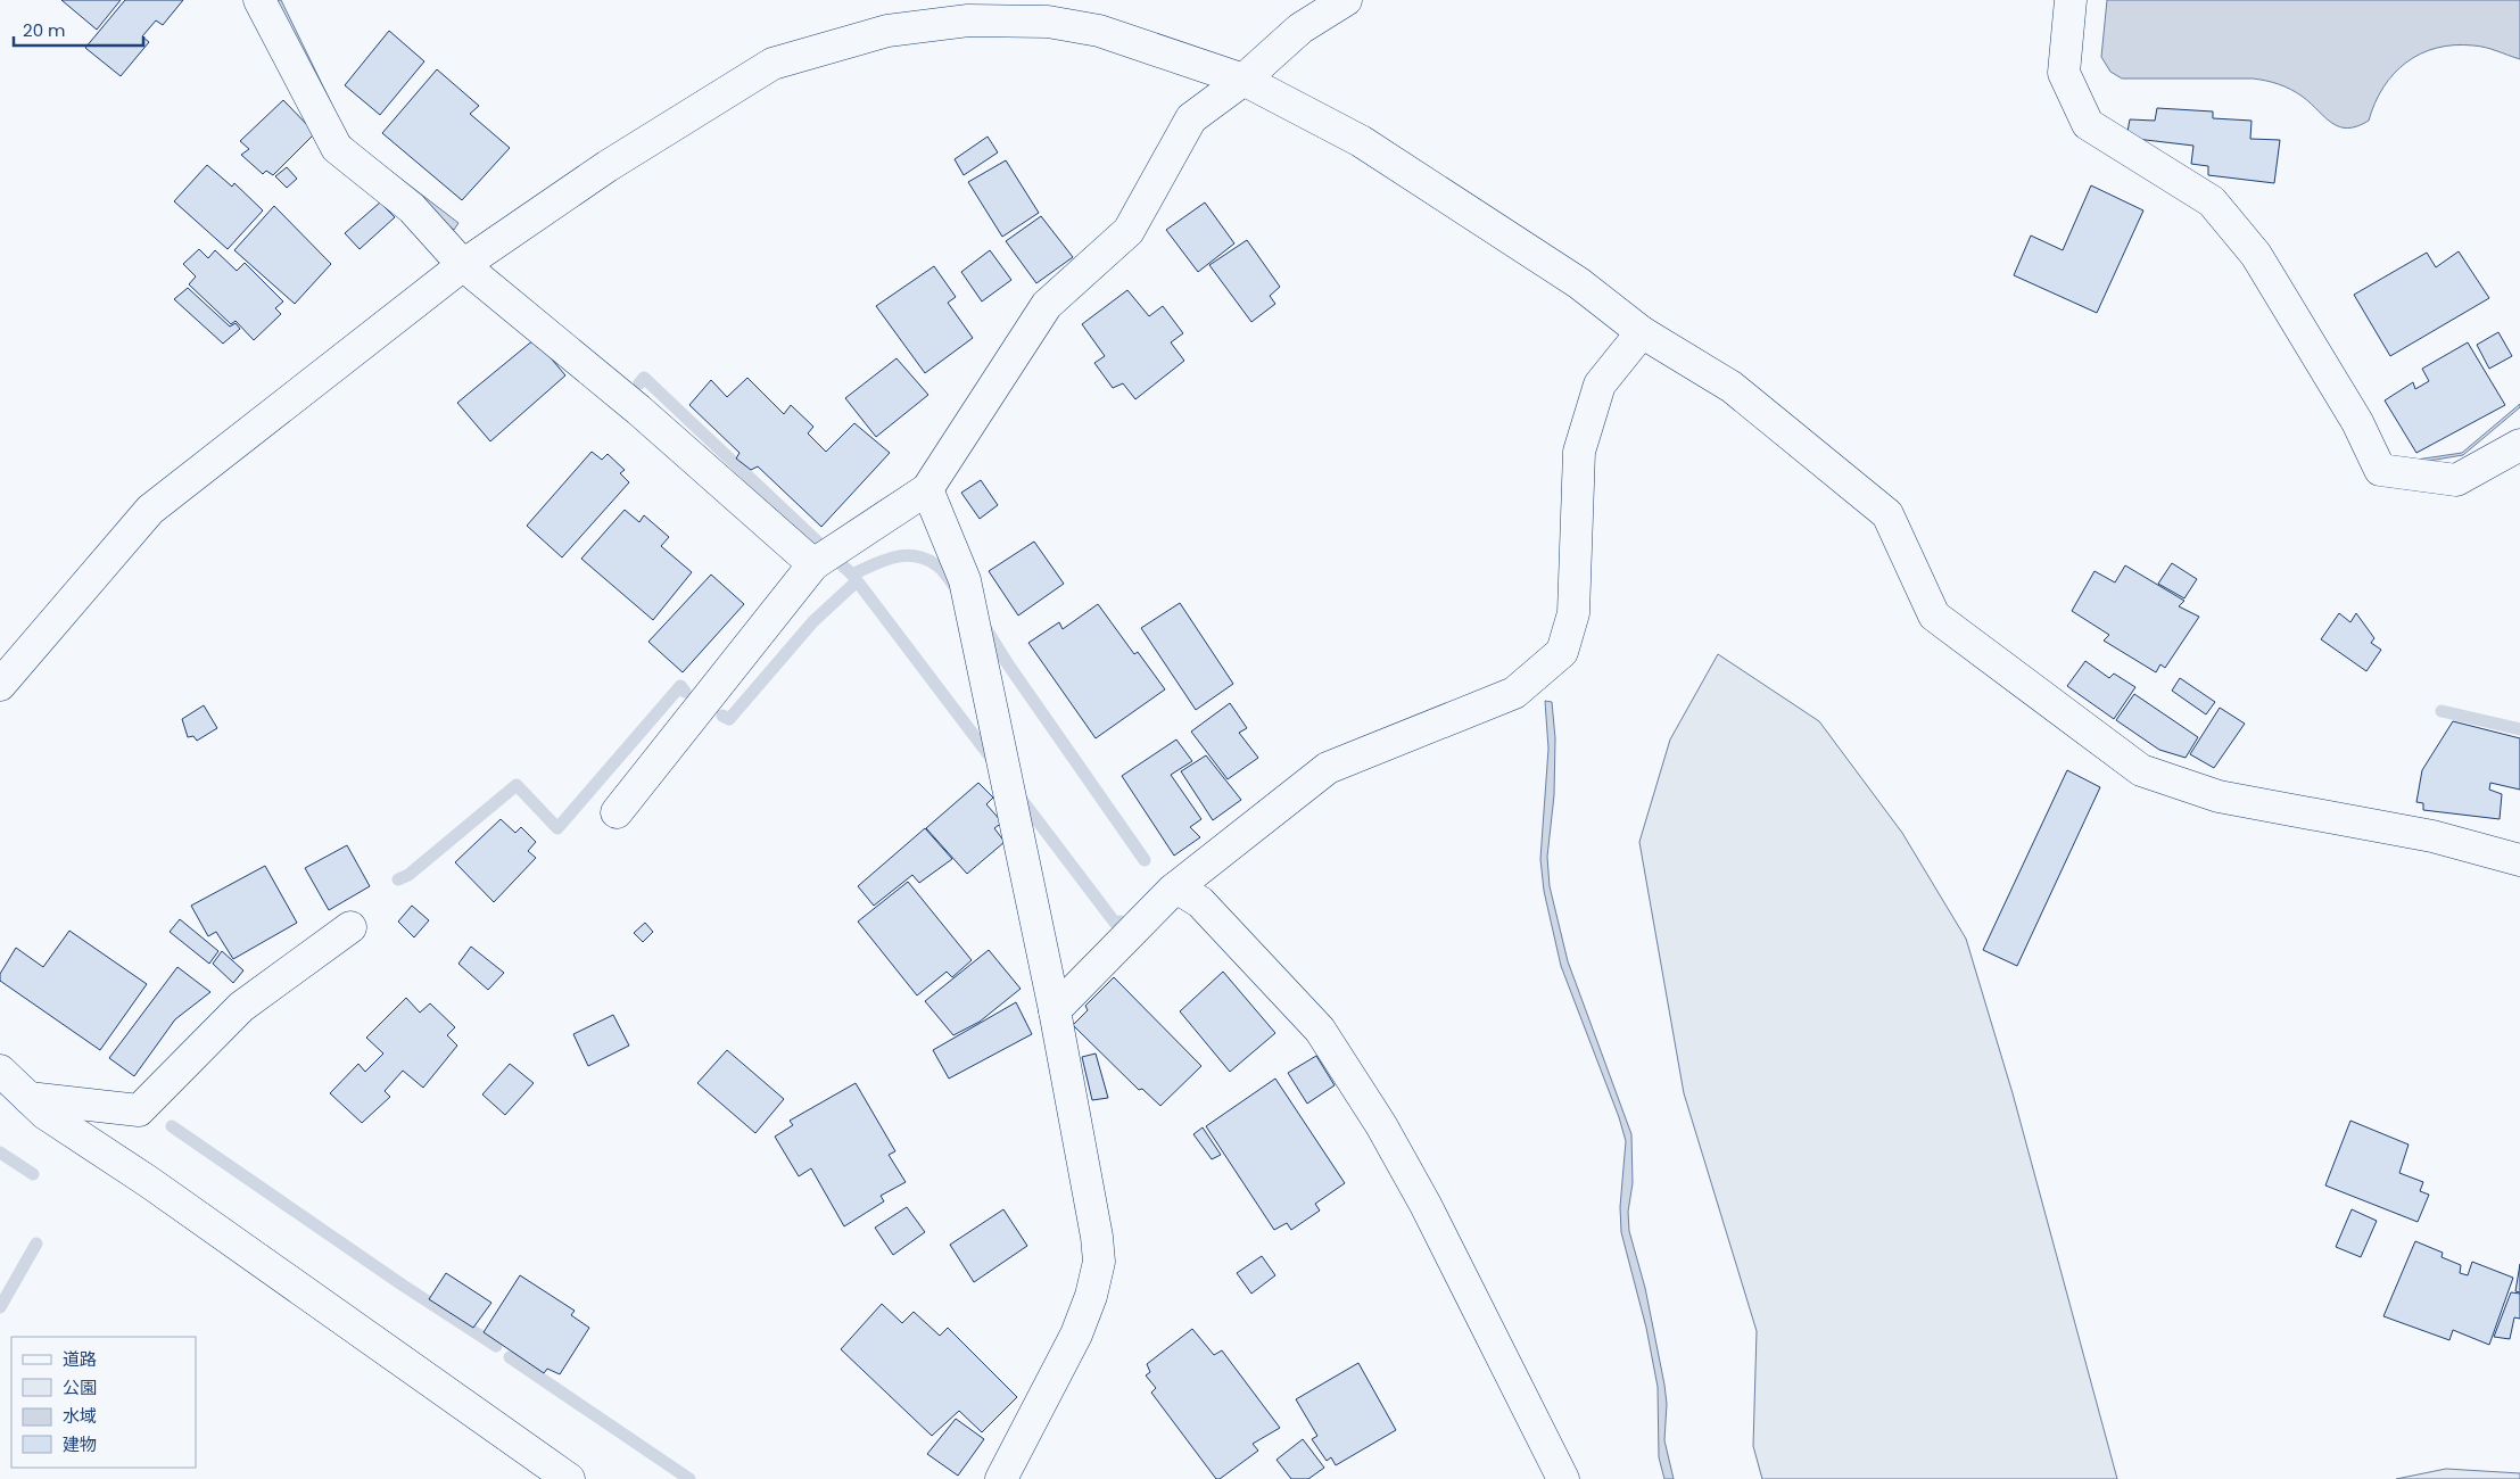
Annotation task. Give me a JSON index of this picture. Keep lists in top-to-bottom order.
{
  "legend": [
    "道路",
    "公園",
    "水域",
    "建物"
  ],
  "scale_bar": "20 m"
}
